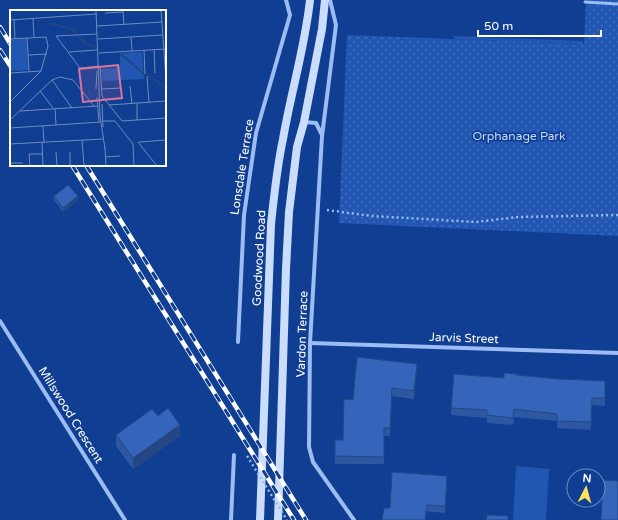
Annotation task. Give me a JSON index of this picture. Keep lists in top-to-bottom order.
{
  "streets": {
    "main road": ["Goodwood Road"],
    "street": [
      "Lonsdale Terrace",
      "Vardon Terrace",
      "Jarvis Street",
      "Millswood Crescent"
    ]
  },
  "crossings": [
    ["Vardon Terrace", "Jarvis Street"]
  ],
  "parks": ["Orphanage Park"],
  "scale_bar": "50 m",
  "north": "top"
}
